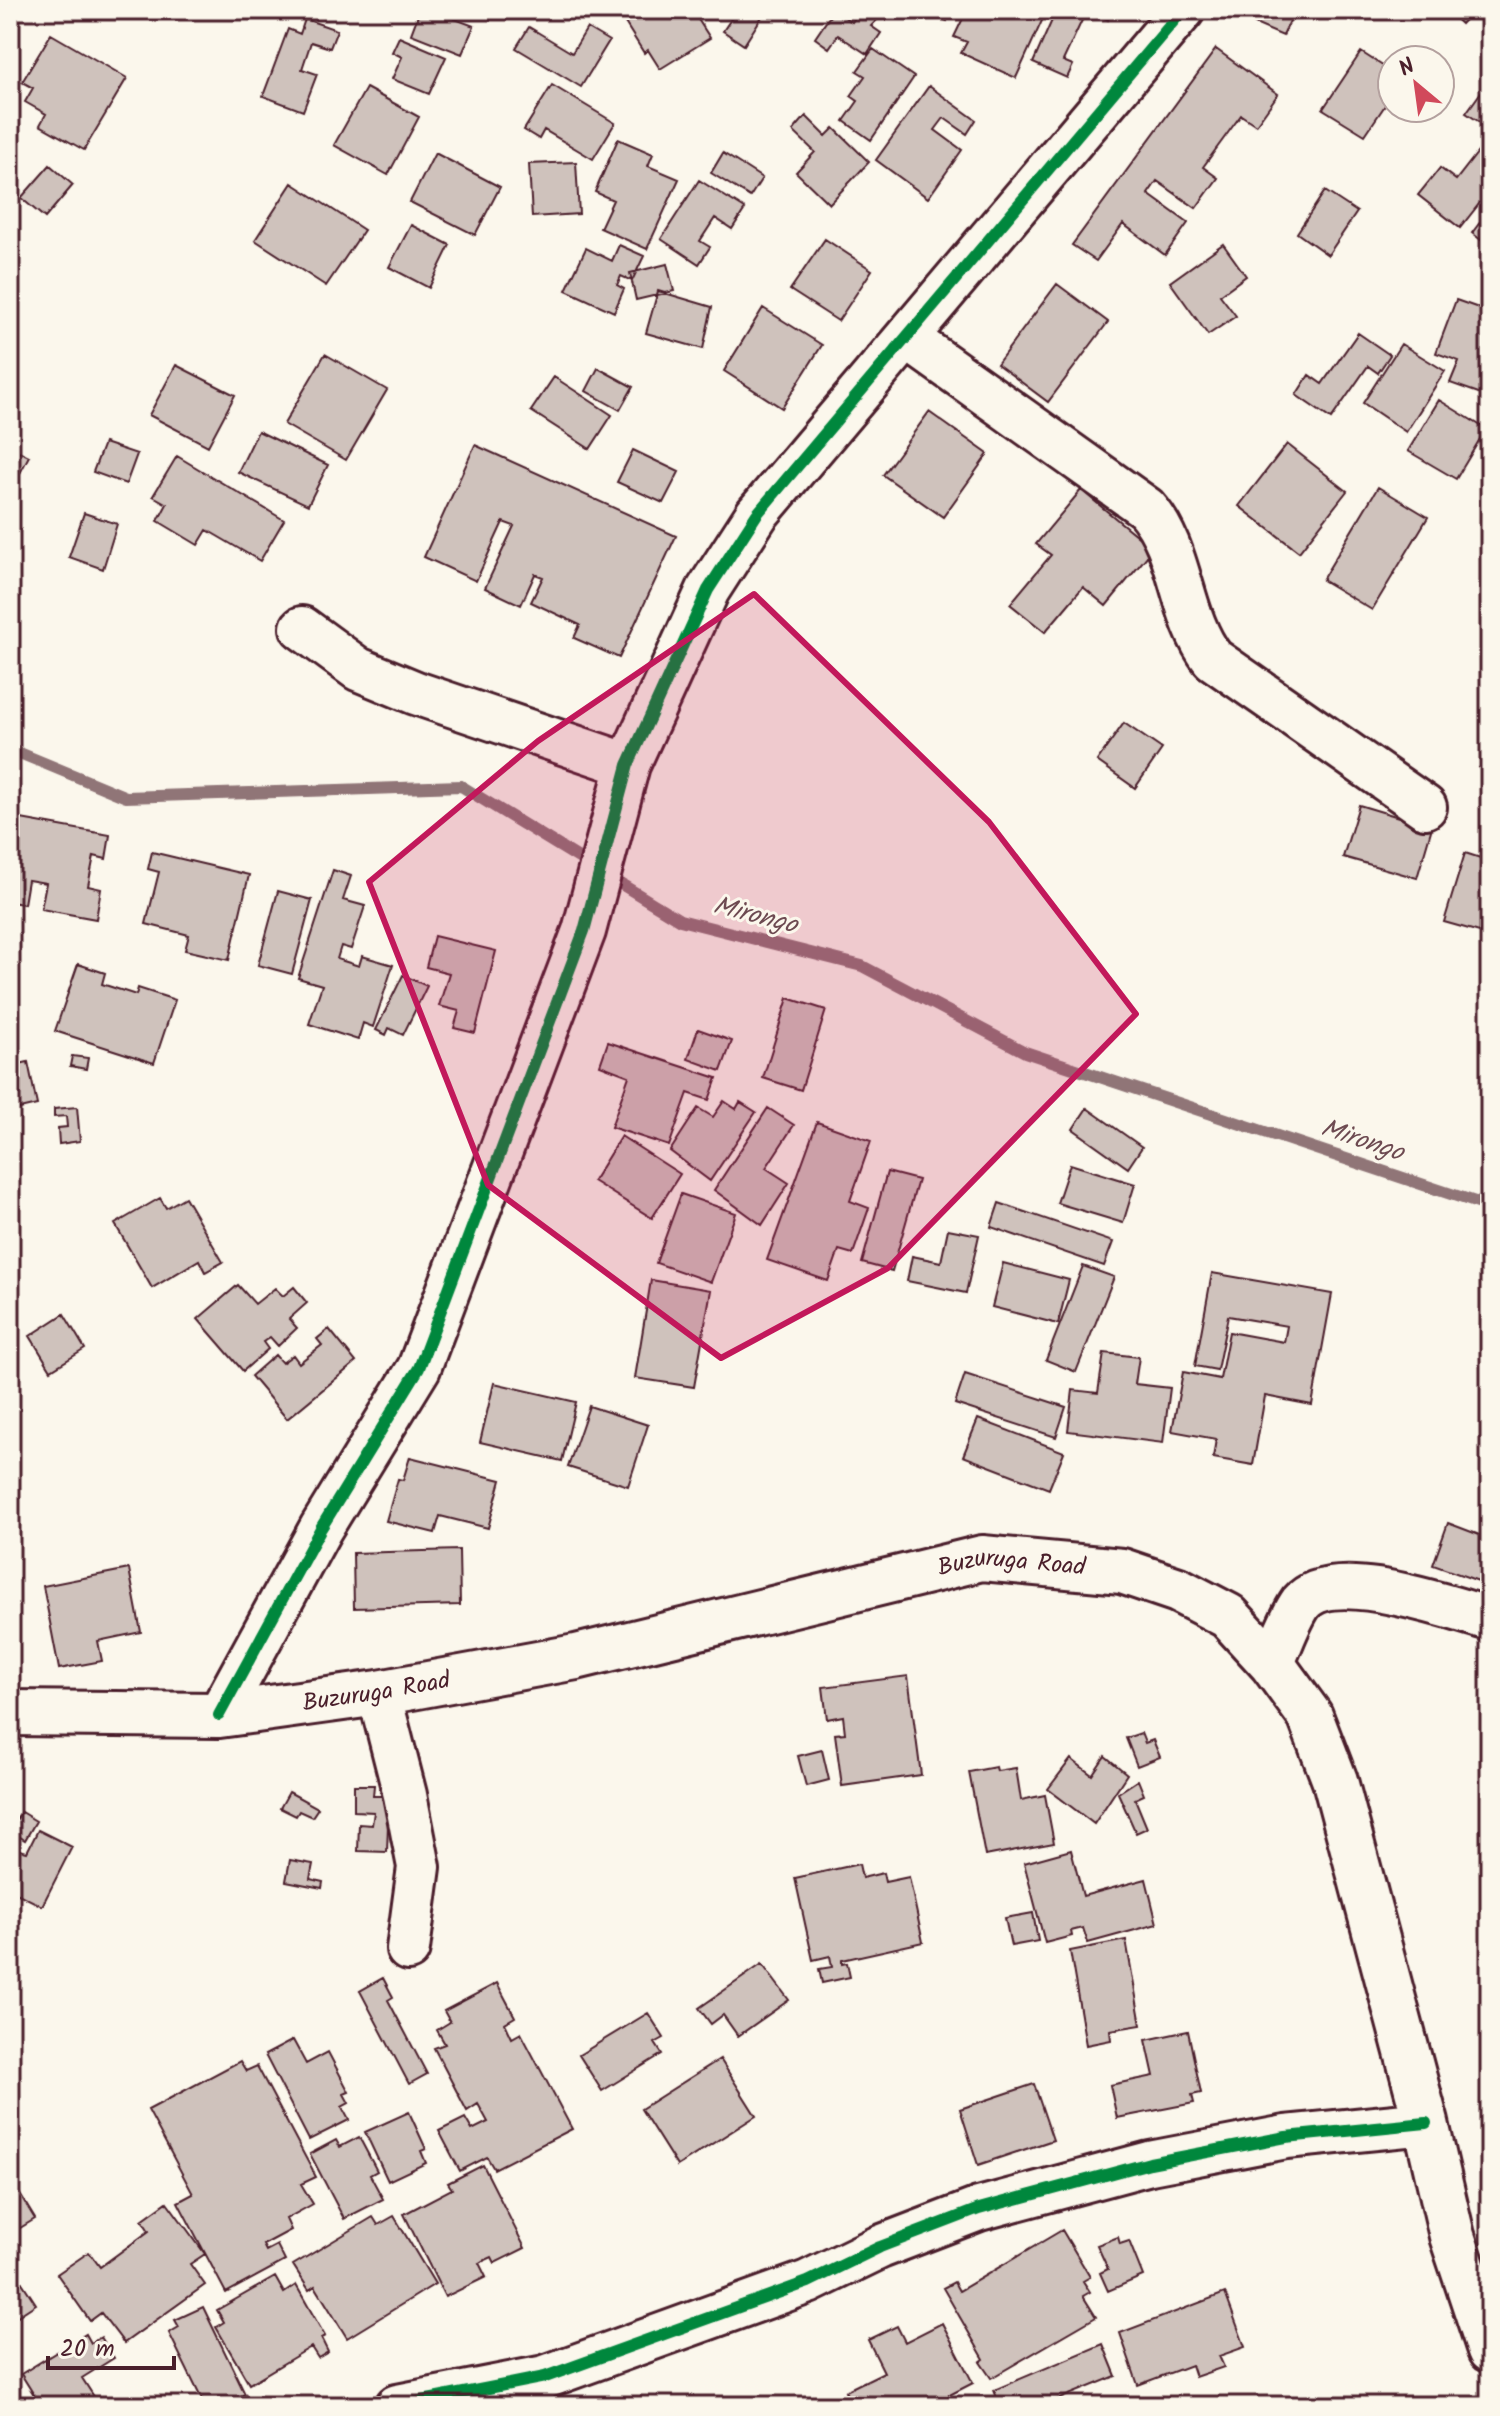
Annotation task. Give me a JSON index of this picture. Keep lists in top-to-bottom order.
{
  "streets": {
    "main road": ["Buzuruga Road"]
  },
  "water": ["Mirongo"],
  "scale_bar": "20 m",
  "north": "top left"
}
